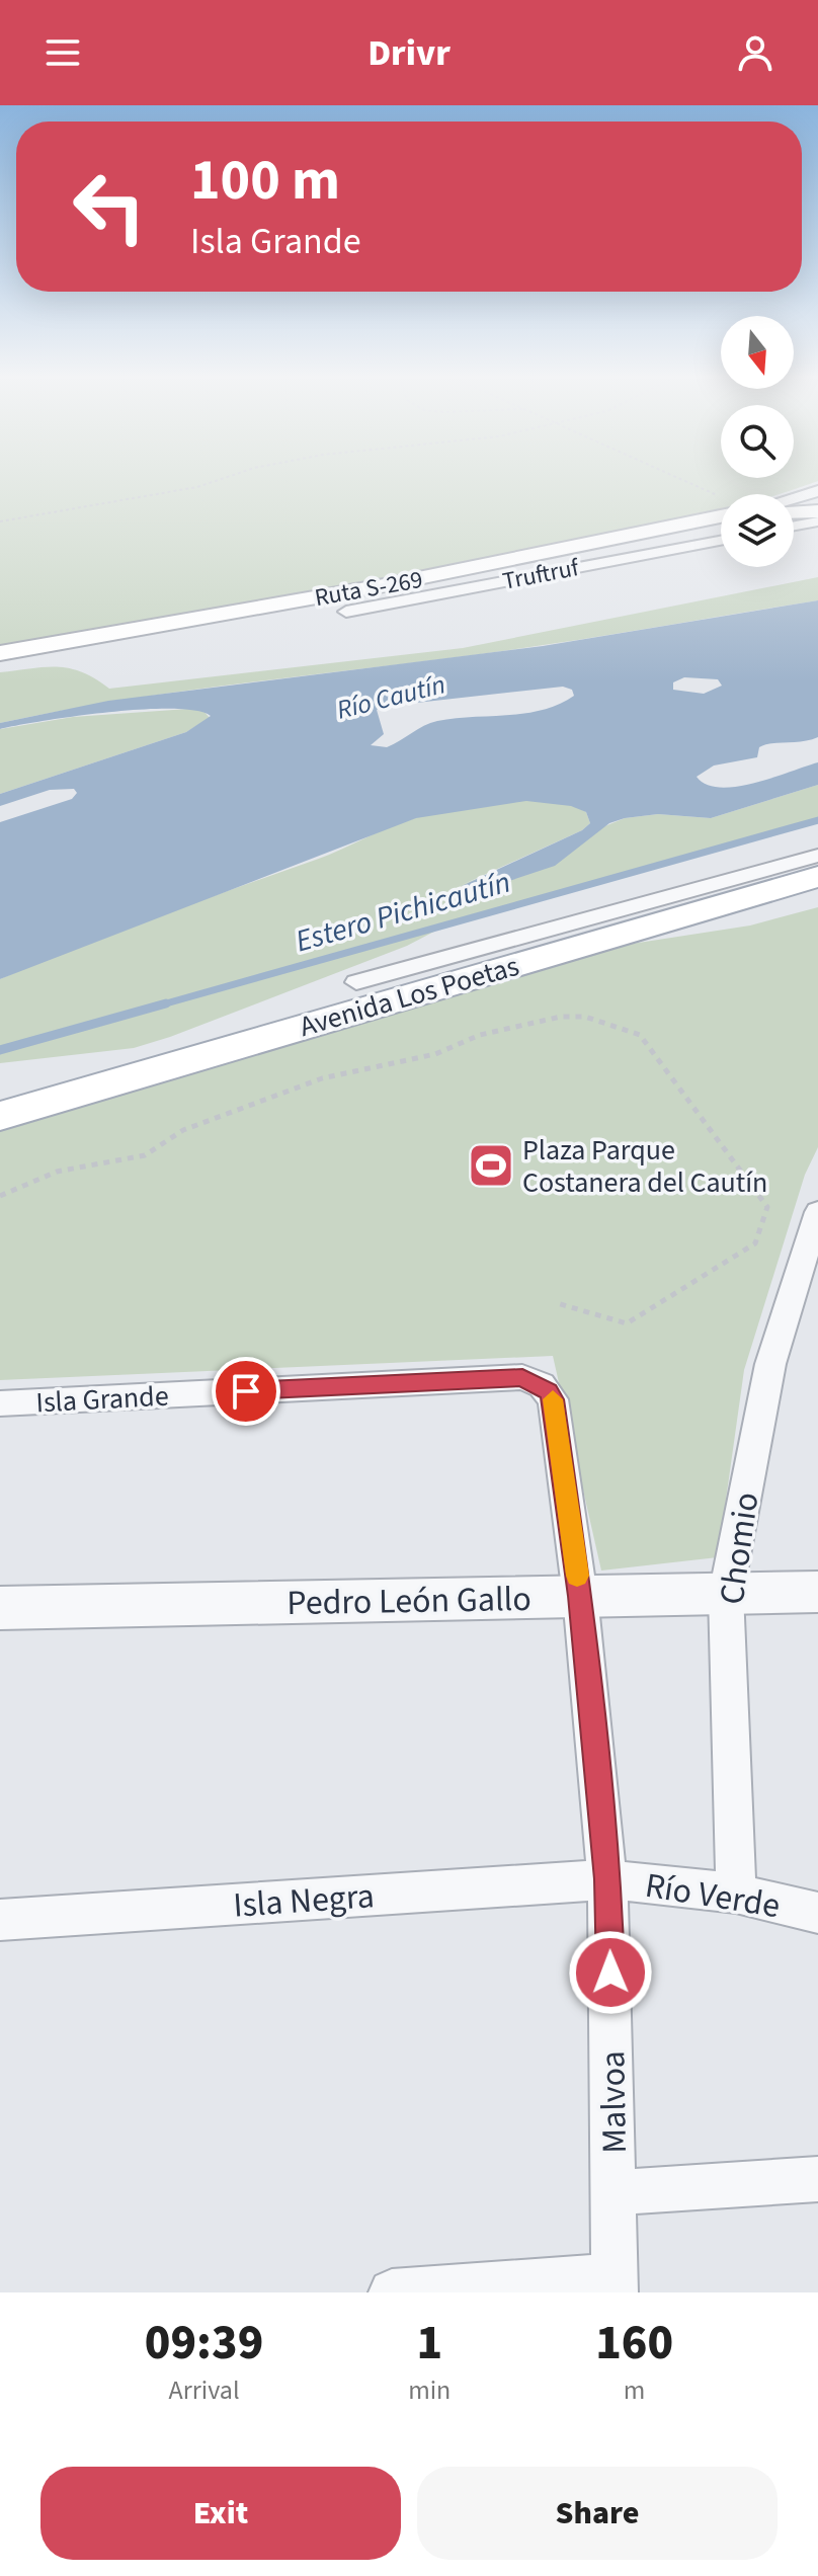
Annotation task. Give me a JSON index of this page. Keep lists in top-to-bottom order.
{
  "streets": {
    "main road": ["Ruta S-269", "Avenida Los Poetas"],
    "street": [
      "Truftruf",
      "Isla Grande",
      "Chomio",
      "Pedro León Gallo",
      "Río Verde",
      "Isla Negra",
      "Malvoa"
    ]
  },
  "crossings": [
    ["Isla Grande", "Malvoa"],
    ["Chomio", "Pedro León Gallo"],
    ["Chomio", "Río Verde"],
    ["Pedro León Gallo", "Malvoa"],
    ["Río Verde", "Isla Negra"],
    ["Río Verde", "Malvoa"],
    ["Isla Negra", "Malvoa"]
  ],
  "water": ["Río Cautín", "Estero Pichicautín"],
  "places": {
    "sports": ["Plaza Parque Costanera del Cautín"]
  },
  "north": "bottom",
  "page": {
    "header": "Drivr",
    "turn": ["100 m", "Isla Grande"],
    "eta": [
      "09:39",
      "Arrival",
      "1",
      "min",
      "160",
      "m"
    ],
    "buttons": ["Exit", "Share"]
  }
}
